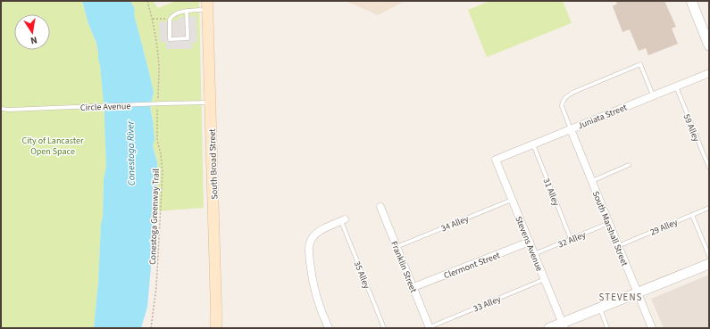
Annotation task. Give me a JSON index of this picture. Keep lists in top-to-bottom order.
{
  "streets": {
    "main road": ["South Broad Street"],
    "street": [
      "Juniata Street",
      "South Marshall Street",
      "Stevens Avenue",
      "Clermont Street",
      "Franklin Street"
    ],
    "lane": [
      "Circle Avenue",
      "59 Alley",
      "31 Alley",
      "34 Alley",
      "29 Alley",
      "32 Alley",
      "35 Alley",
      "33 Alley"
    ],
    "path": ["Conestoga Greenway Trail"]
  },
  "crossings": [
    ["Circle Avenue", "South Broad Street"],
    ["Juniata Street", "59 Alley"],
    ["Juniata Street", "31 Alley"],
    ["Juniata Street", "South Marshall Street"],
    ["Juniata Street", "Stevens Avenue"],
    ["31 Alley", "32 Alley"],
    ["34 Alley", "Stevens Avenue"],
    ["34 Alley", "Franklin Street"],
    ["29 Alley", "South Marshall Street"],
    ["South Marshall Street", "32 Alley"],
    ["32 Alley", "Stevens Avenue"],
    ["Stevens Avenue", "Clermont Street"],
    ["Stevens Avenue", "33 Alley"],
    ["Clermont Street", "Franklin Street"],
    ["Franklin Street", "33 Alley"]
  ],
  "districts": ["STEVENS"],
  "water": ["Conestoga River"],
  "parks": ["City of Lancaster Open Space"],
  "north": "bottom"
}
